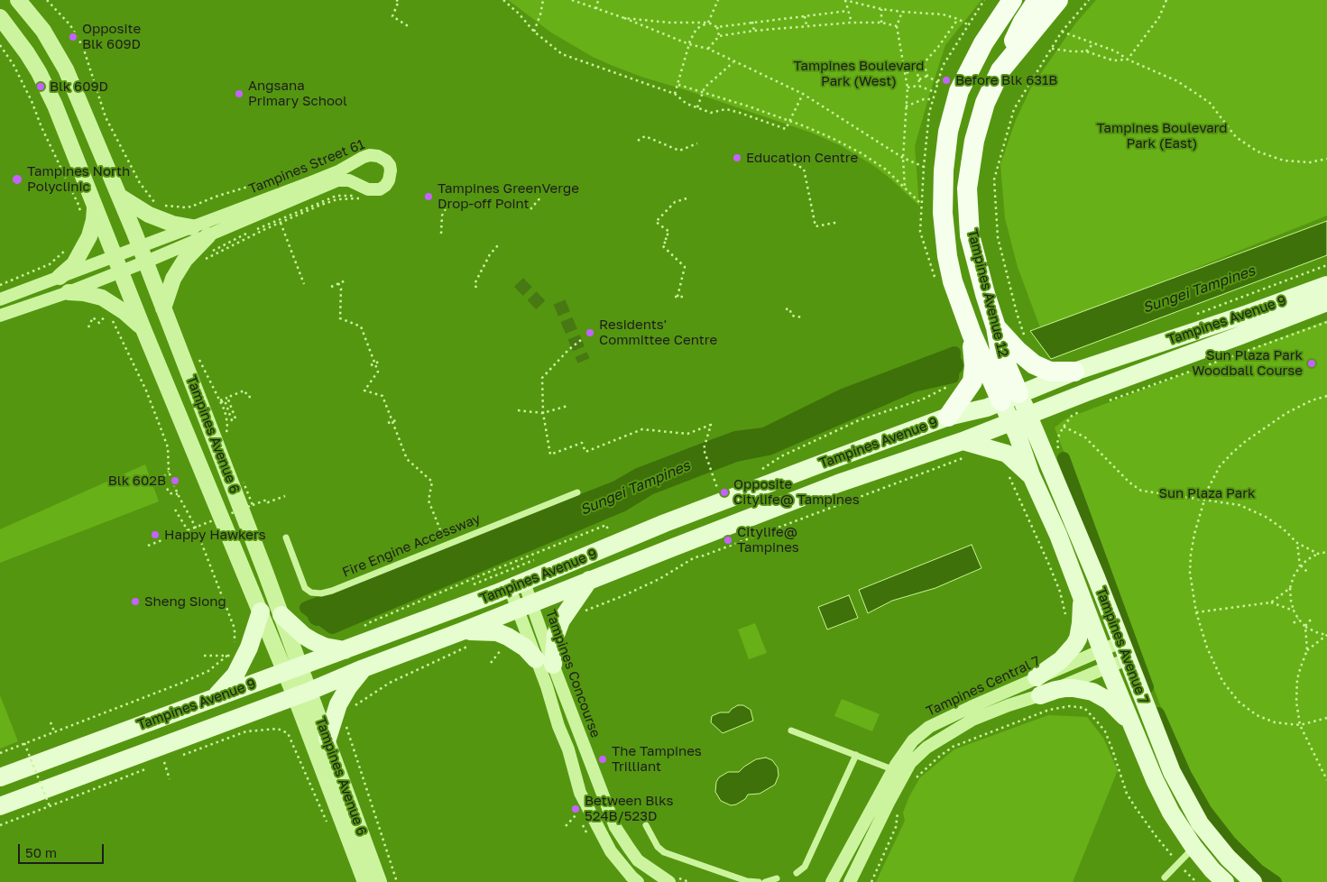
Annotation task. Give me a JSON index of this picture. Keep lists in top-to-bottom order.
{
  "streets": {
    "main road": ["Tampines Avenue 12", "Tampines Avenue 9", "Tampines Avenue 7"],
    "street": [
      "Tampines Street 61",
      "Tampines Avenue 6",
      "Tampines Concourse",
      "Tampines Central 7"
    ],
    "lane": ["Fire Engine Accessway"]
  },
  "crossings": [
    ["Tampines Street 61", "Tampines Avenue 6"],
    ["Tampines Avenue 12", "Tampines Avenue 9"],
    ["Tampines Avenue 12", "Tampines Avenue 7"],
    ["Tampines Avenue 9", "Tampines Avenue 6"],
    ["Tampines Avenue 9", "Tampines Avenue 7"],
    ["Tampines Avenue 9", "Tampines Concourse"],
    ["Tampines Avenue 7", "Tampines Central 7"]
  ],
  "water": ["Sungei Tampines"],
  "parks": ["Tampines Boulevard Park (West)", "Tampines Boulevard Park (East)", "Sun Plaza Park"],
  "places": [
    "Opposite Blk 609D",
    "Before Blk 631B",
    "Blk 609D",
    "Angsana Primary School",
    "Education Centre",
    "Tampines North Polyclinic",
    "Tampines GreenVerge Drop-off Point",
    "Residents' Committee Centre",
    "Sun Plaza Park Woodball Course",
    "Blk 602B",
    "Opposite Citylife@ Tampines",
    "Happy Hawkers",
    "Citylife@ Tampines",
    "Sheng Siong",
    "The Tampines Trilliant",
    "Between Blks 524B/523D"
  ],
  "scale_bar": "50 m"
}
